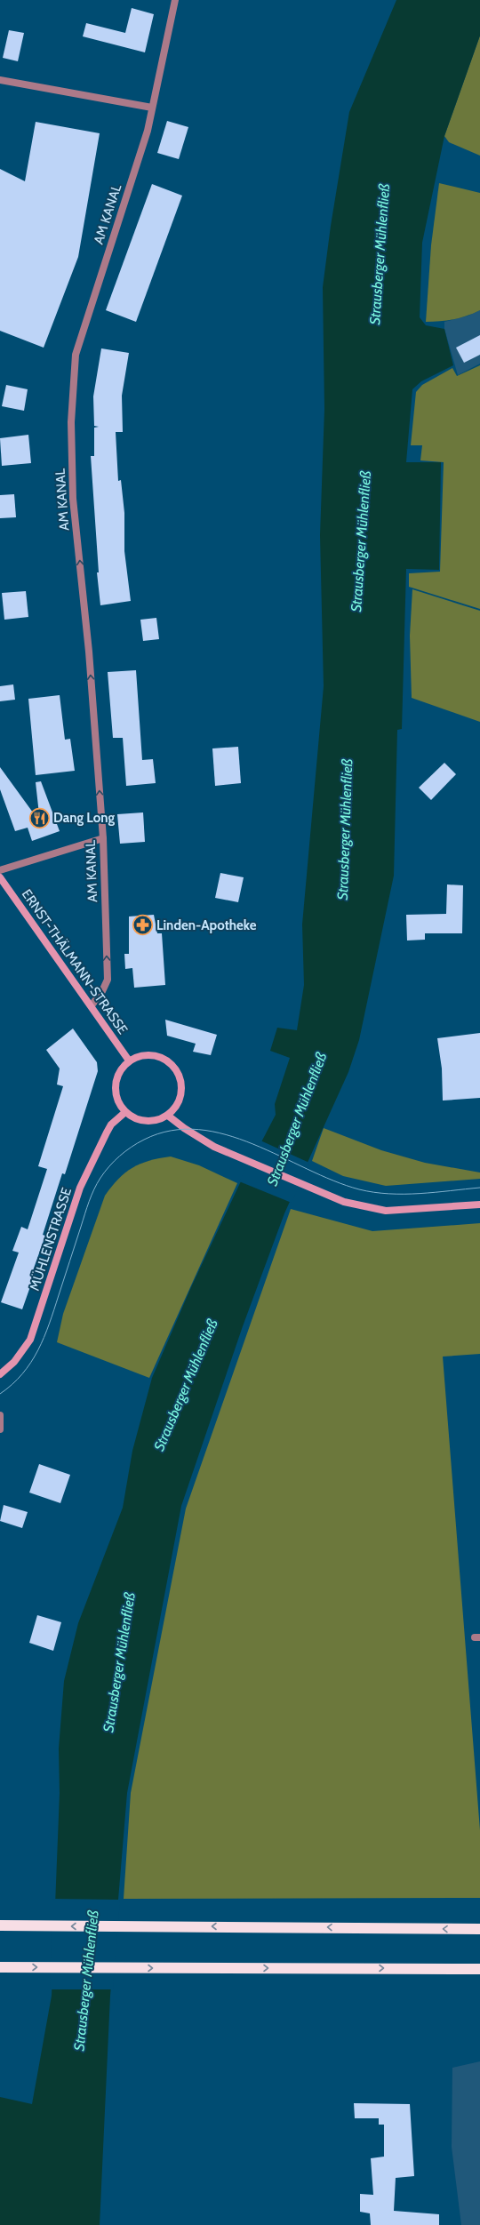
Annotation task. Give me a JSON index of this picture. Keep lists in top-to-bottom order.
{
  "streets": {
    "main road": ["ERNST-THÄLMANN-STRASSE", "MÜHLENSTRASSE"],
    "street": ["AM KANAL"]
  },
  "crossings": [
    ["AM KANAL", "ERNST-THÄLMANN-STRASSE"],
    ["ERNST-THÄLMANN-STRASSE", "MÜHLENSTRASSE"]
  ],
  "one_way": ["AM KANAL"],
  "water": ["Strausberger Mühlenfließ"],
  "places": {
    "restaurant": ["Dang Long"],
    "pharmacy": ["Linden-Apotheke"]
  }
}
